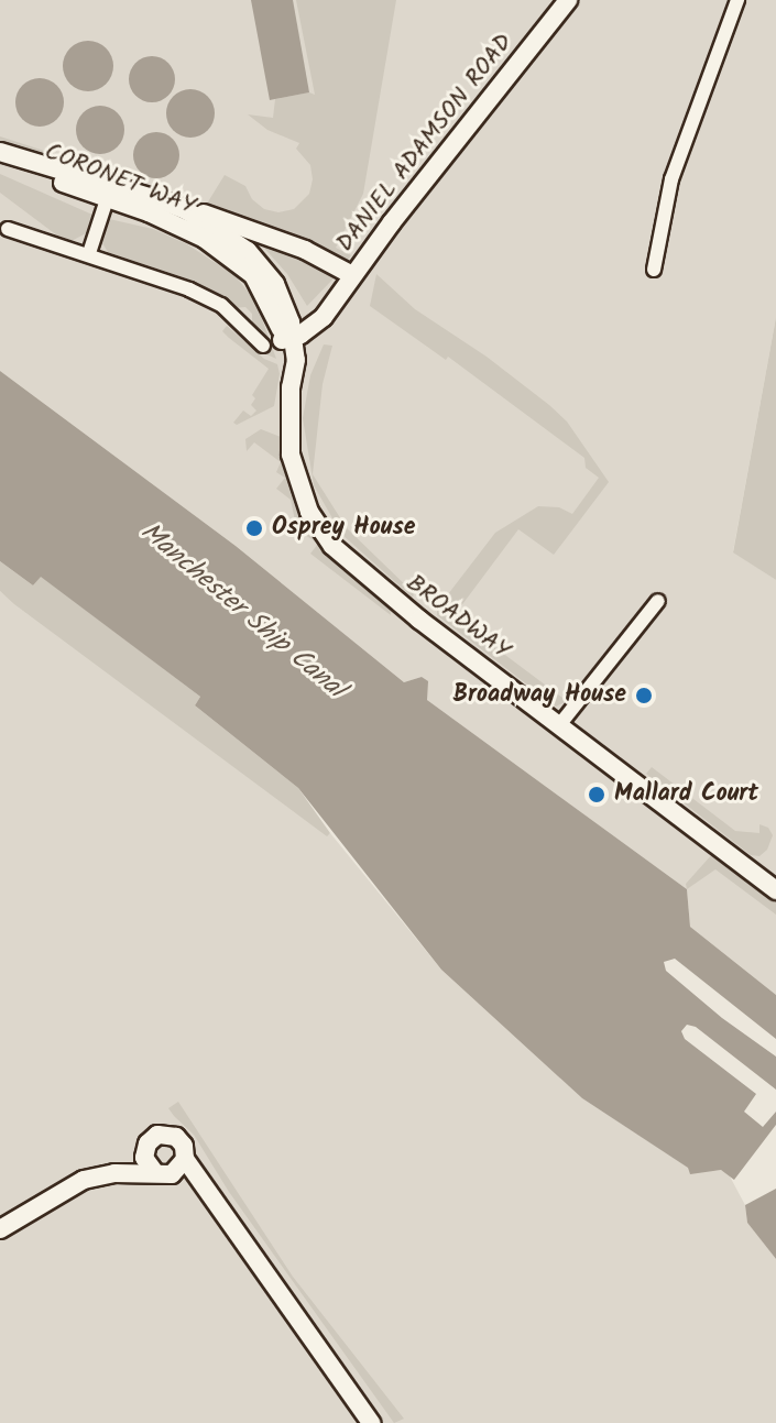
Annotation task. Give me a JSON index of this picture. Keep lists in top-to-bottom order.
{
  "streets": {
    "street": ["DANIEL ADAMSON ROAD", "CORONET WAY", "BROADWAY"]
  },
  "crossings": [
    ["DANIEL ADAMSON ROAD", "CORONET WAY"],
    ["CORONET WAY", "BROADWAY"]
  ],
  "water": ["Manchester Ship Canal"],
  "places": ["Osprey House", "Broadway House", "Mallard Court"]
}
